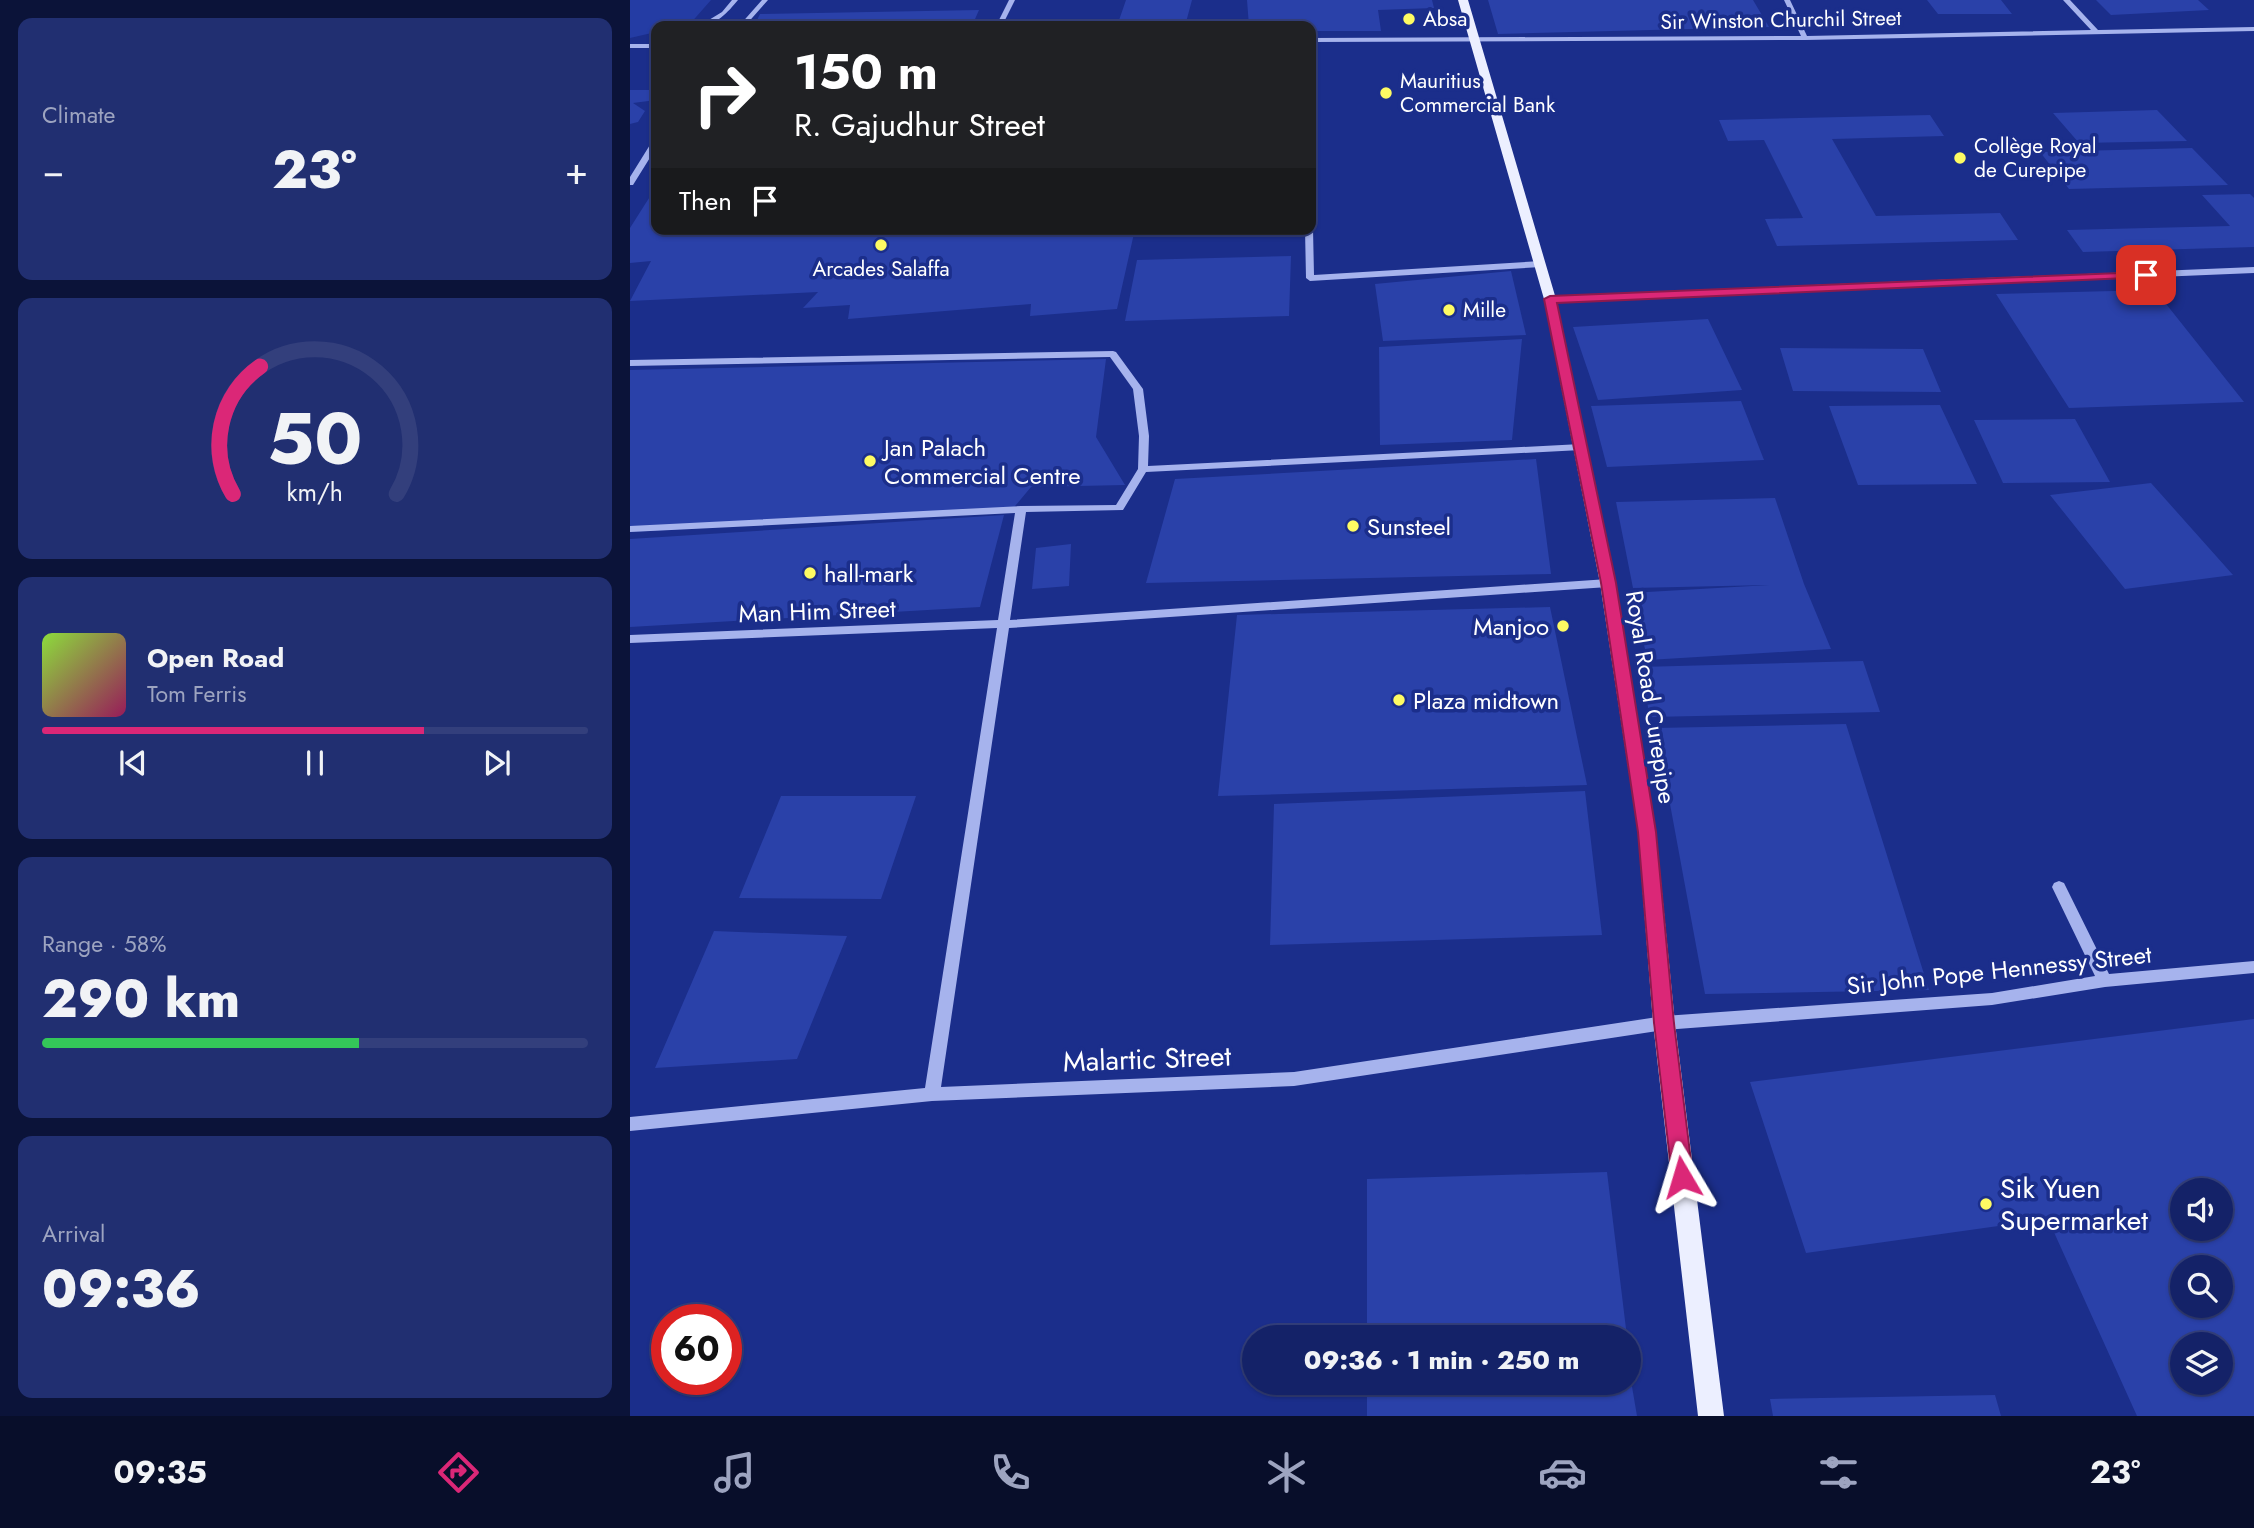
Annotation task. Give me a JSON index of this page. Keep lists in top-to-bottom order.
{
  "streets": {
    "main road": ["Royal Road Curepipe"],
    "street": [
      "Sir Winston Churchil Street",
      "Man Him Street",
      "Sir John Pope Hennessy Street",
      "Malartic Street"
    ]
  },
  "crossings": [
    ["Sir Winston Churchil Street", "Royal Road Curepipe"],
    ["Man Him Street", "Royal Road Curepipe"],
    ["Royal Road Curepipe", "Sir John Pope Hennessy Street"],
    ["Royal Road Curepipe", "Malartic Street"],
    ["Sir John Pope Hennessy Street", "Malartic Street"]
  ],
  "places": [
    "Absa",
    "Mauritius Commercial Bank",
    "Collège Royal de Curepipe",
    "Arcades Salaffa",
    "Mille",
    "Jan Palach Commercial Centre",
    "Sunsteel",
    "hall-mark",
    "Manjoo",
    "Plaza midtown",
    "Sik Yuen Supermarket"
  ],
  "page": {
    "tile": [
      "Climate",
      ["Range · 58%", "290 km"],
      ["Arrival", "09:36"]
    ],
    "turn": ["150 m", "R. Gajudhur Street"],
    "heat": ["−", "23°", "+"],
    "then": "Then",
    "song": ["Open Road", "Tom Ferris"],
    "limit": "60",
    "trip": "09:36 · 1 min · 250 m",
    "tabs": ["09:35", "23°"],
    "gauge": ["50", "km/h"]
  }
}
